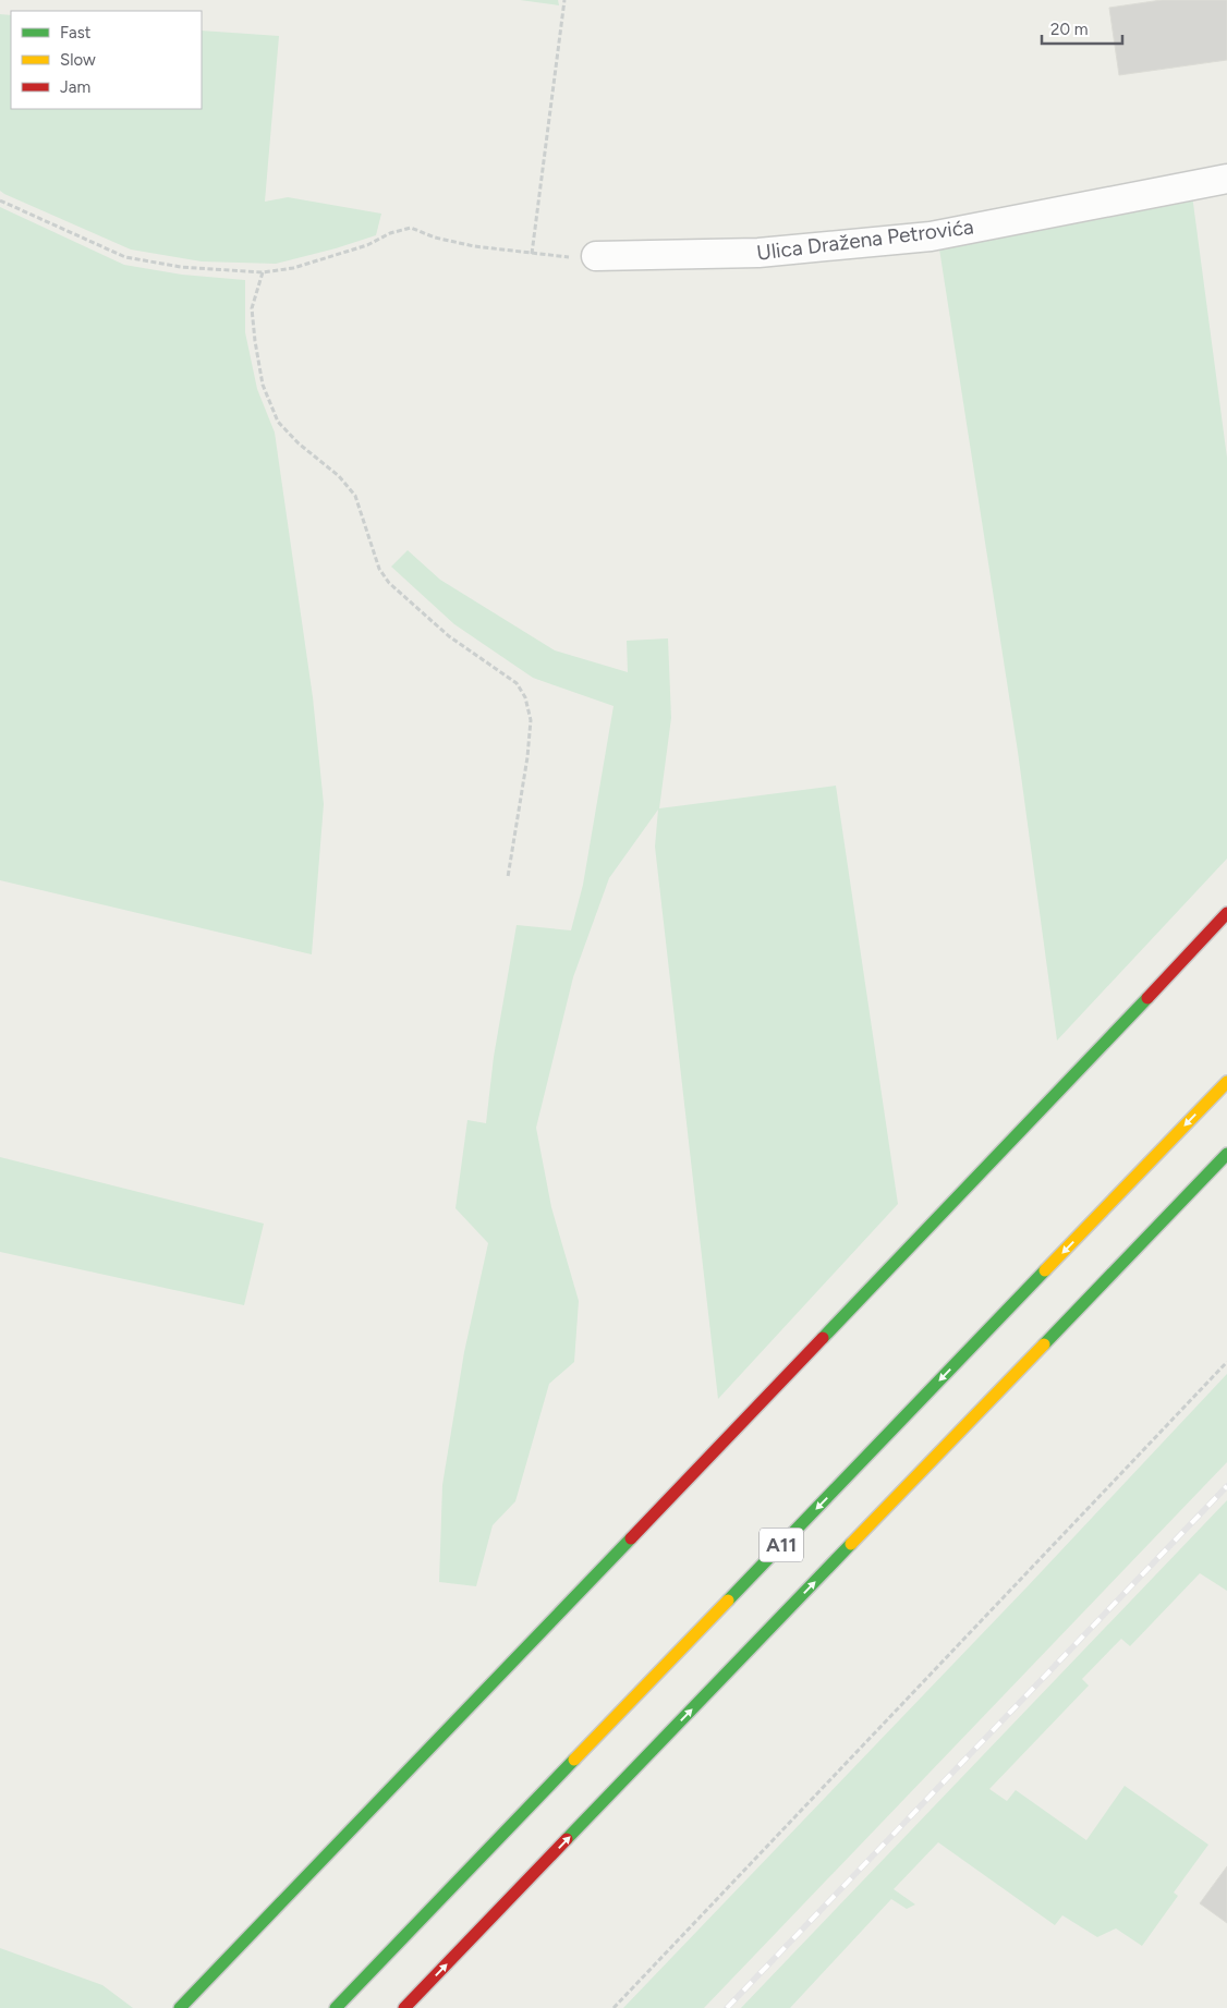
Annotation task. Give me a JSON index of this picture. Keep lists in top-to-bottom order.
{
  "streets": {
    "main road": ["A11"],
    "street": ["Ulica Dražena Petrovića"]
  },
  "legend": ["Fast", "Slow", "Jam"],
  "scale_bar": "20 m"
}
